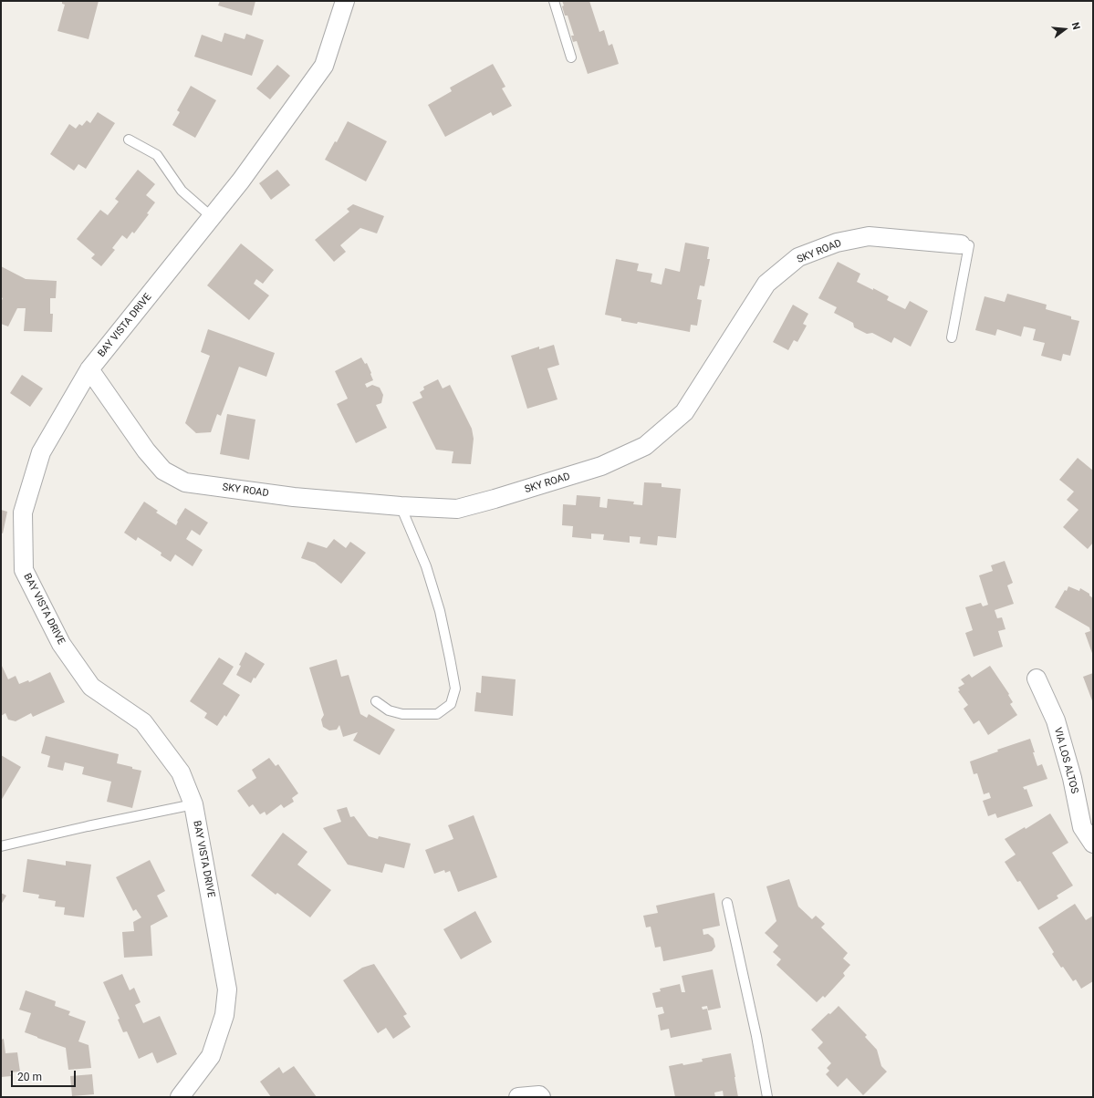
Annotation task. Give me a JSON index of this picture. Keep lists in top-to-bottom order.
{
  "streets": {
    "street": ["SKY ROAD", "BAY VISTA DRIVE", "VIA LOS ALTOS"]
  },
  "crossings": [
    ["SKY ROAD", "BAY VISTA DRIVE"]
  ],
  "scale_bar": "20 m",
  "north": "right"
}
